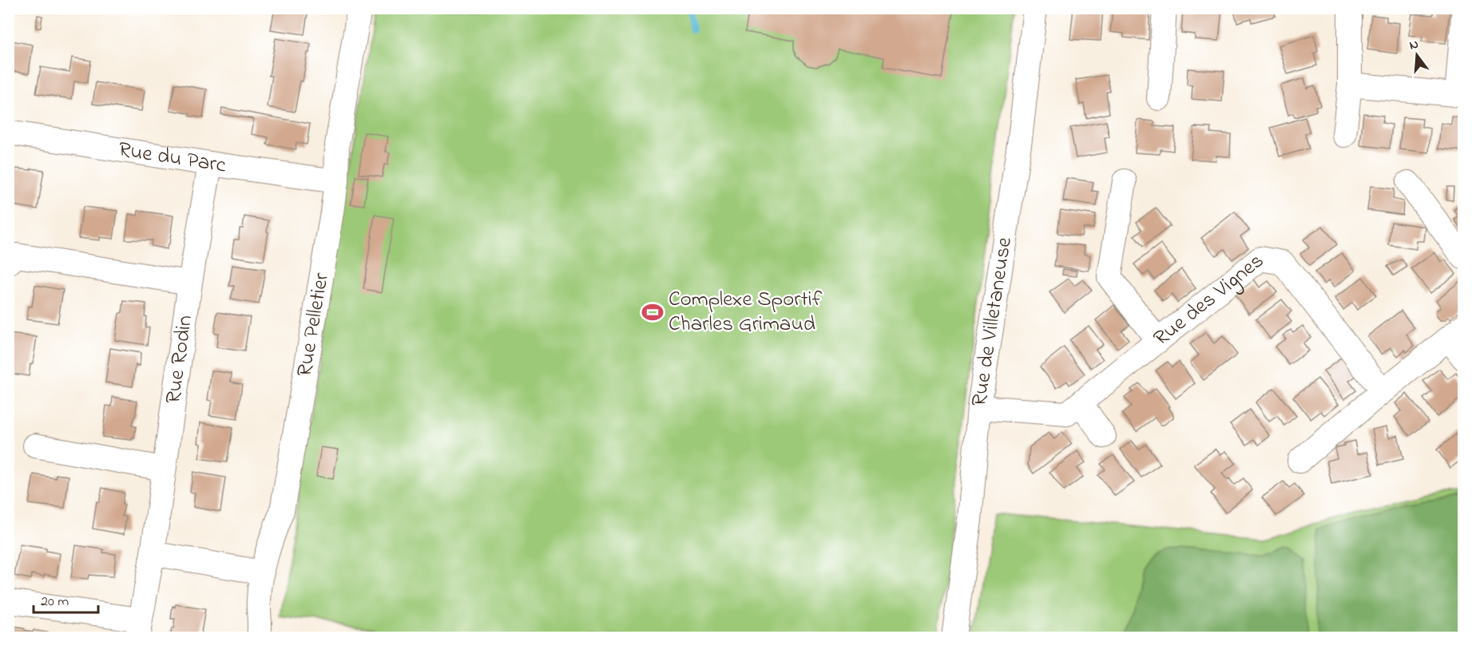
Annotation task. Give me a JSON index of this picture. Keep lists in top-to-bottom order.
{
  "streets": {
    "street": [
      "Rue du Parc",
      "Rue des Vignes",
      "Rue de Villetaneuse",
      "Rue Pelletier",
      "Rue Rodin"
    ]
  },
  "crossings": [
    ["Rue du Parc", "Rue Pelletier"],
    ["Rue du Parc", "Rue Rodin"],
    ["Rue des Vignes", "Rue de Villetaneuse"]
  ],
  "places": {
    "sports": ["Complexe Sportif Charles Grimaud"]
  },
  "scale_bar": "20 m",
  "north": "top"
}
